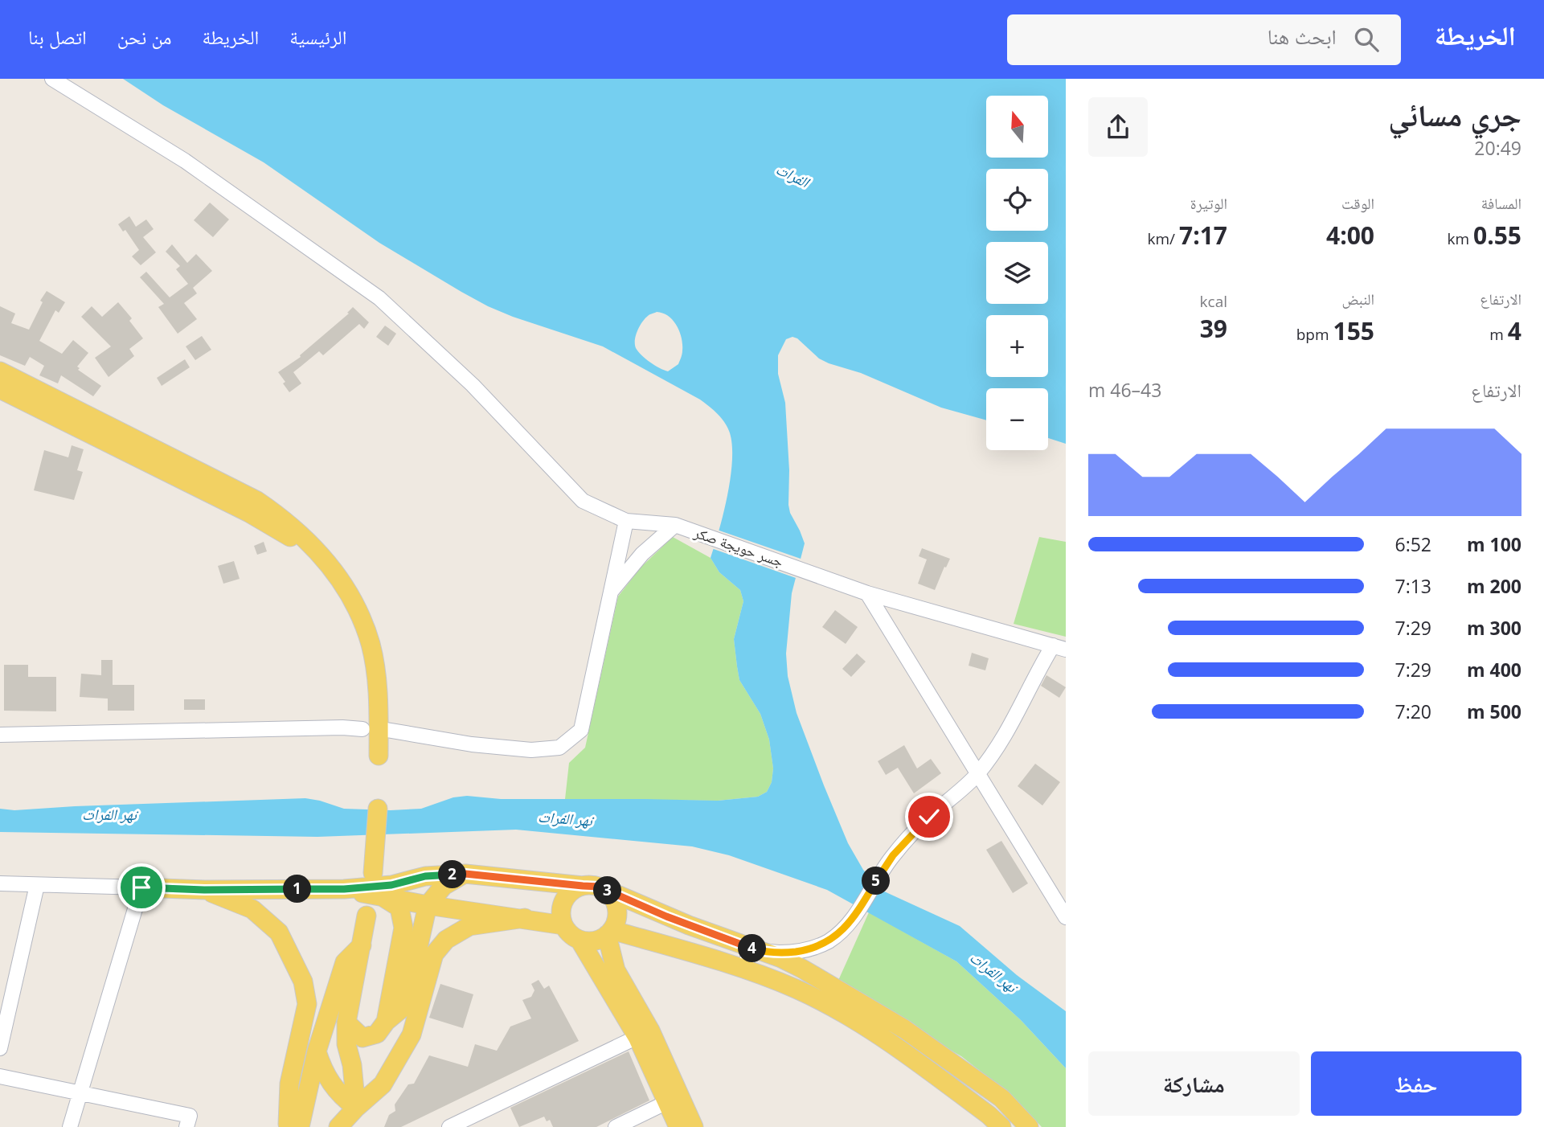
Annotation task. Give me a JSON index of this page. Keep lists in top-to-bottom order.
{
  "streets": {
    "street": ["جسر حويجة صكر"]
  },
  "water": ["الفرات", "نهر الفرات"],
  "north": "top",
  "page": {
    "header": "الخريطة",
    "search": "ابحث هنا",
    "nav": [
      "الرئيسية",
      "الخريطة",
      "من نحن",
      "اتصل بنا"
    ],
    "heading": ["جري مسائي", "20:49"],
    "map_buttons": ["+", "−"],
    "stats": [
      ["المسافة", "0.55 km"],
      ["الوقت", "4:00"],
      ["الوتيرة", "7:17 /km"],
      ["الارتفاع", "4 m"],
      ["النبض", "155 bpm"],
      ["kcal", "39"]
    ],
    "chart": ["الارتفاع", "43–46 m"],
    "list": [
      {
        "name": "100 m",
        "note": "6:52"
      },
      {
        "name": "200 m",
        "note": "7:13"
      },
      {
        "name": "300 m",
        "note": "7:29"
      },
      {
        "name": "400 m",
        "note": "7:29"
      },
      {
        "name": "500 m",
        "note": "7:20"
      }
    ],
    "pins": [
      "2",
      "5",
      "1",
      "3",
      "4"
    ],
    "buttons": ["حفظ", "مشاركة"]
  }
}
